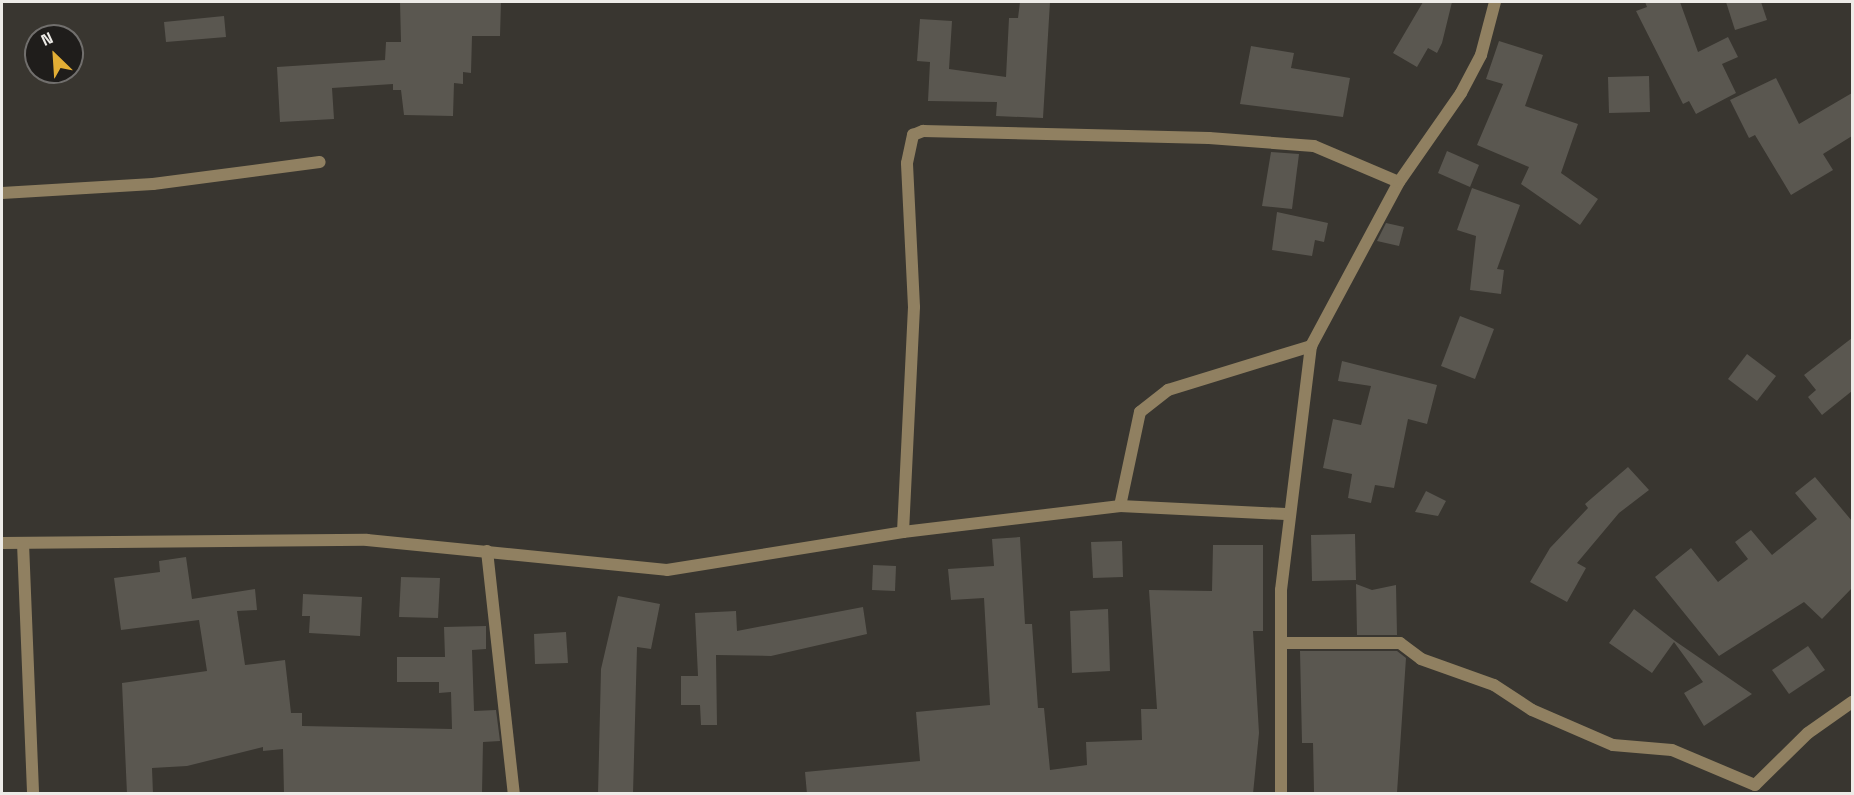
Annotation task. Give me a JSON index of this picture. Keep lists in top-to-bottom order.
{
  "north": "top left"
}
